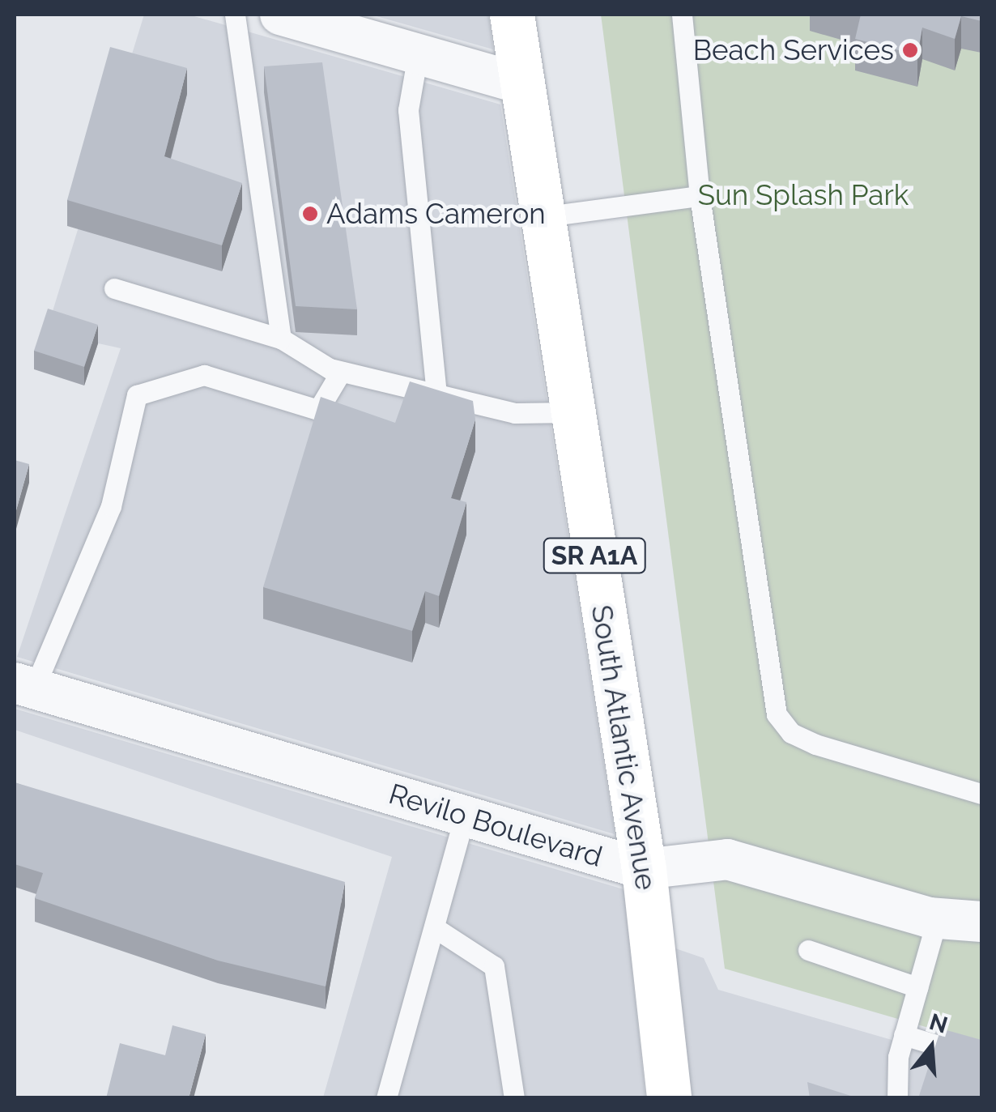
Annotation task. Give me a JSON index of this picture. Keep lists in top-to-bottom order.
{
  "streets": {
    "main road": ["SR A1A", "South Atlantic Avenue"],
    "street": ["Revilo Boulevard"]
  },
  "crossings": [
    ["South Atlantic Avenue", "Revilo Boulevard"]
  ],
  "parks": ["Sun Splash Park"],
  "places": ["Beach Services", "Adams Cameron"],
  "north": "top"
}
